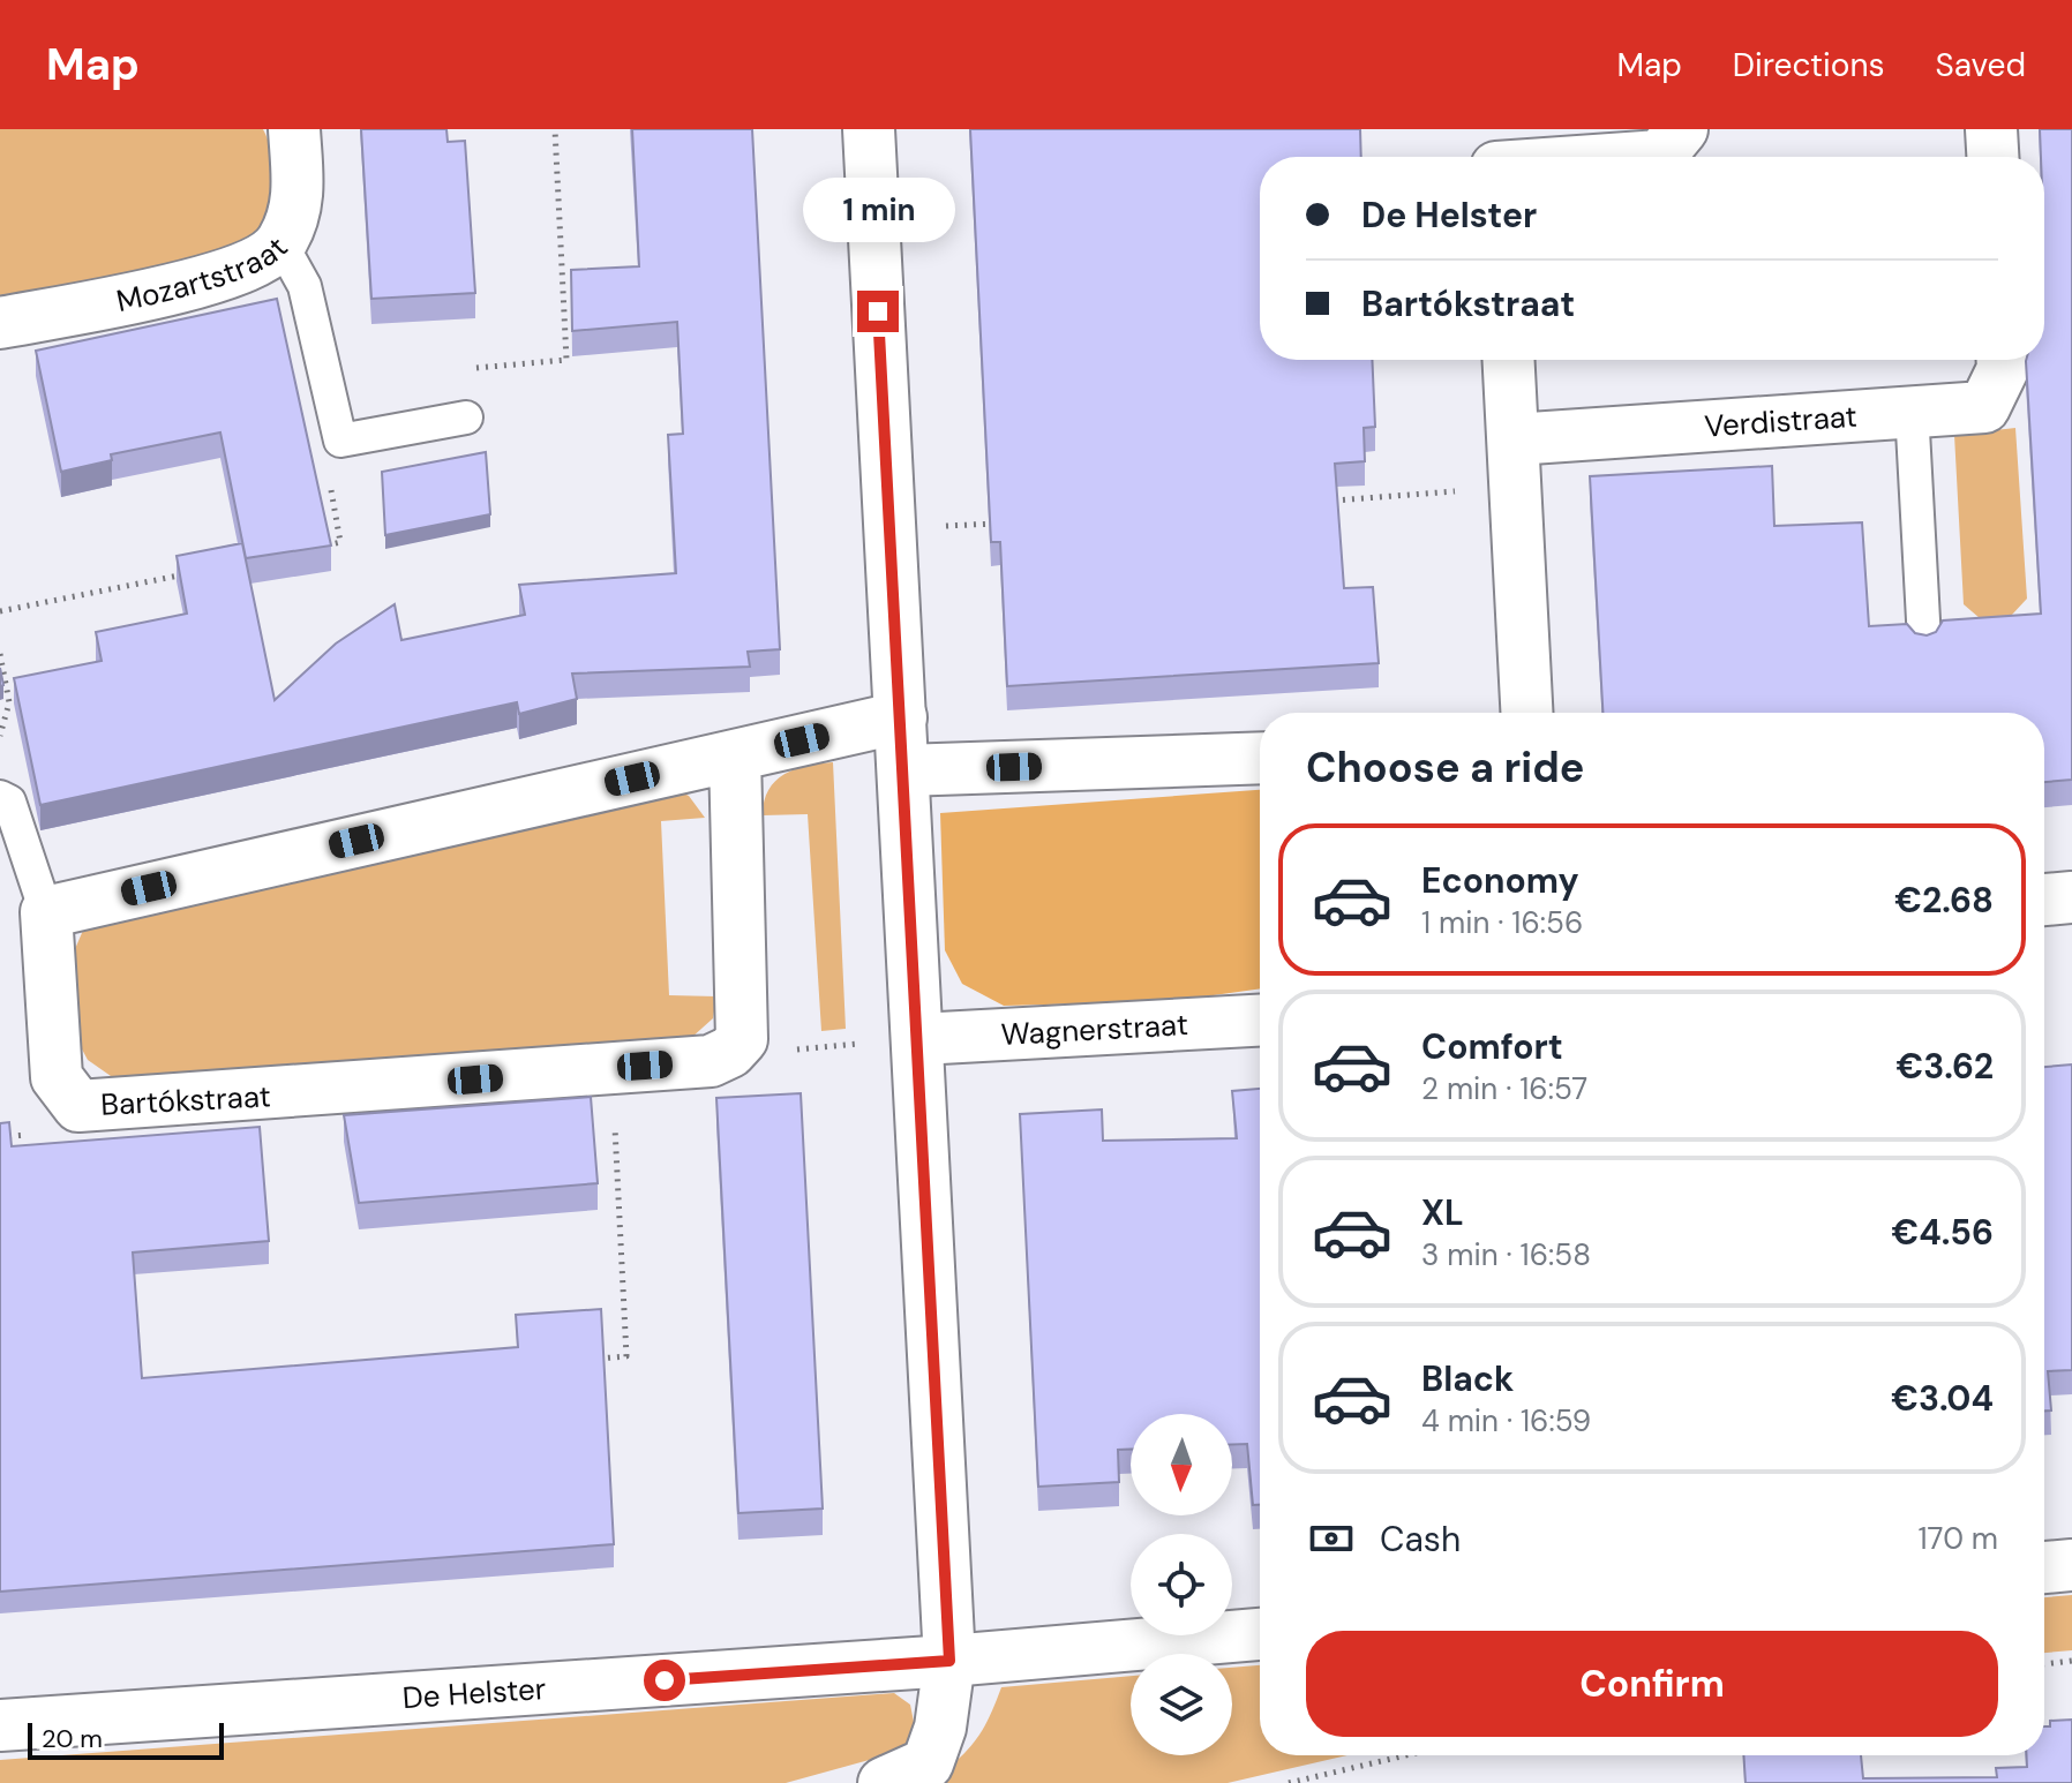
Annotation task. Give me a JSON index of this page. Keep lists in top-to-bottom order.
{
  "streets": {
    "street": [
      "Mozartstraat",
      "Verdistraat",
      "Wagnerstraat",
      "Bartókstraat",
      "De Helster"
    ]
  },
  "scale_bar": "20 m",
  "north": "bottom",
  "page": {
    "header": "Map",
    "nav": ["Map", "Directions", "Saved"],
    "banner": ["De Helster", "Bartókstraat"],
    "bubble": "1 min",
    "heading": "Choose a ride",
    "list": [
      {
        "name": "Economy",
        "note": "1 min · 16:56",
        "value": "€2.68"
      },
      {
        "name": "Comfort",
        "note": "2 min · 16:57",
        "value": "€3.62"
      },
      {
        "name": "XL",
        "note": "3 min · 16:58",
        "value": "€4.56"
      },
      {
        "name": "Black",
        "note": "4 min · 16:59",
        "value": "€3.04"
      }
    ],
    "pay": ["Cash", "170 m"],
    "buttons": "Confirm",
    "scale": "20 m"
  }
}
